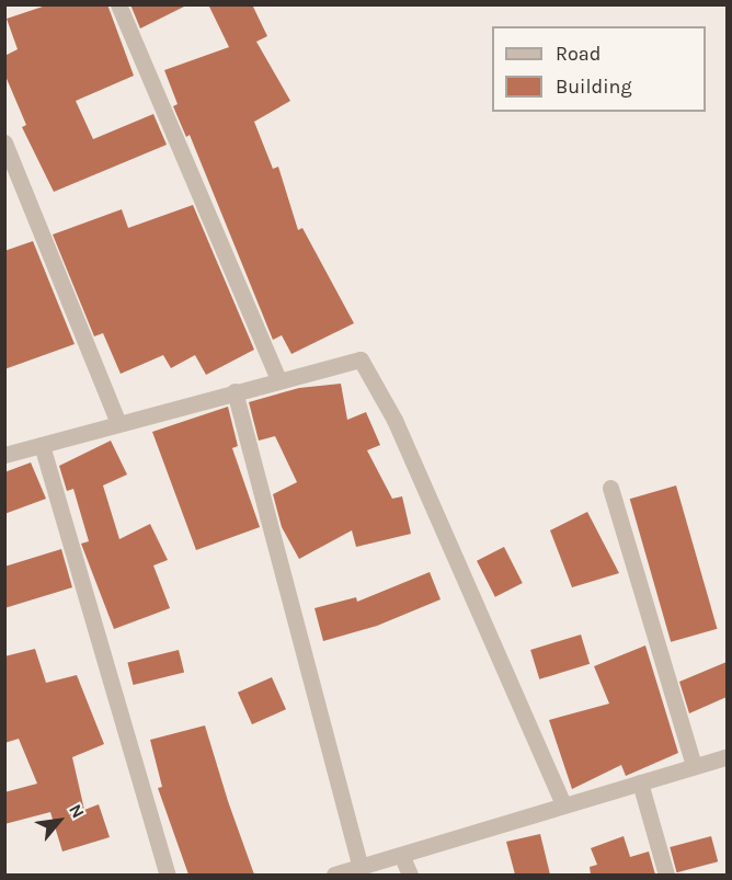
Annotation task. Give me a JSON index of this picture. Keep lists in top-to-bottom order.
{
  "legend": ["Road", "Building"],
  "north": "top right"
}
